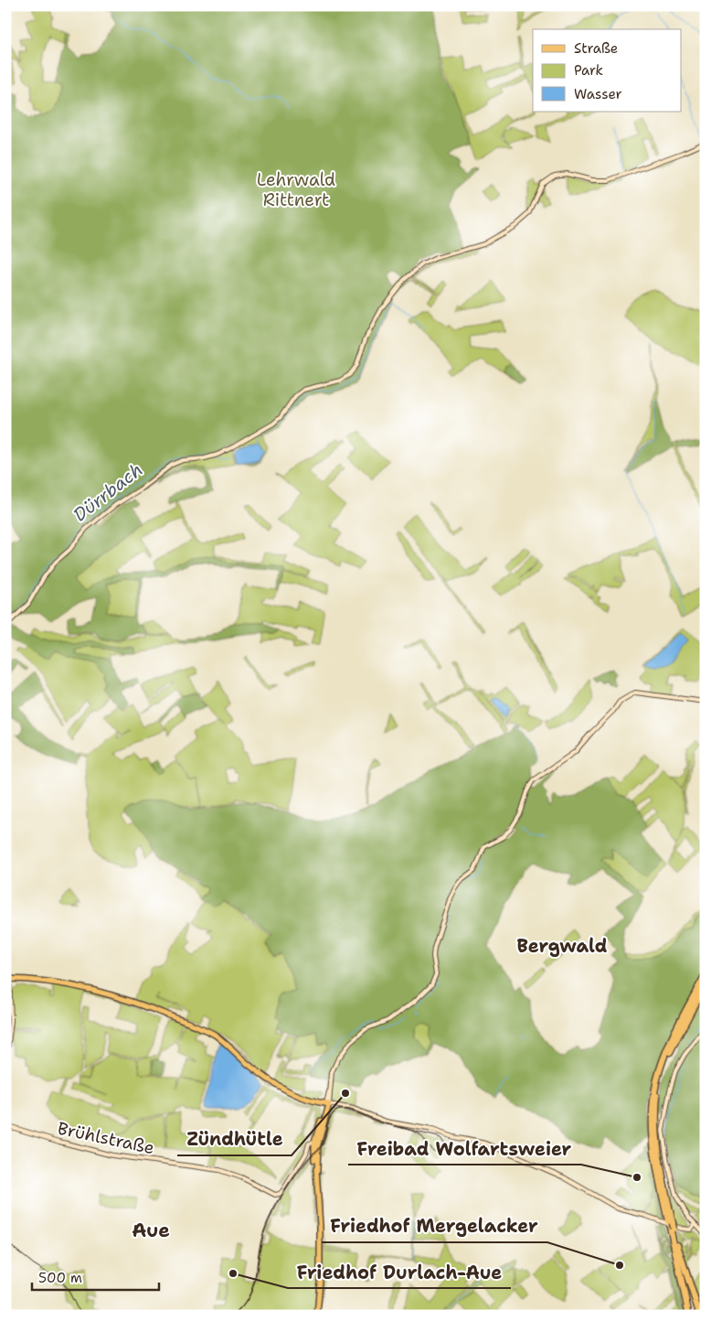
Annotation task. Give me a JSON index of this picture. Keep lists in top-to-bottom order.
{
  "streets": {
    "street": ["Brühlstraße"]
  },
  "districts": ["Bergwald", "Aue"],
  "water": ["Dürrbach"],
  "parks": ["Lehrwald Rittnert"],
  "places": [
    "Zündhütle",
    "Freibad Wolfartsweier",
    "Friedhof Mergelacker",
    "Friedhof Durlach-Aue"
  ],
  "legend": ["Straße", "Park", "Wasser"],
  "scale_bar": "500 m"
}
